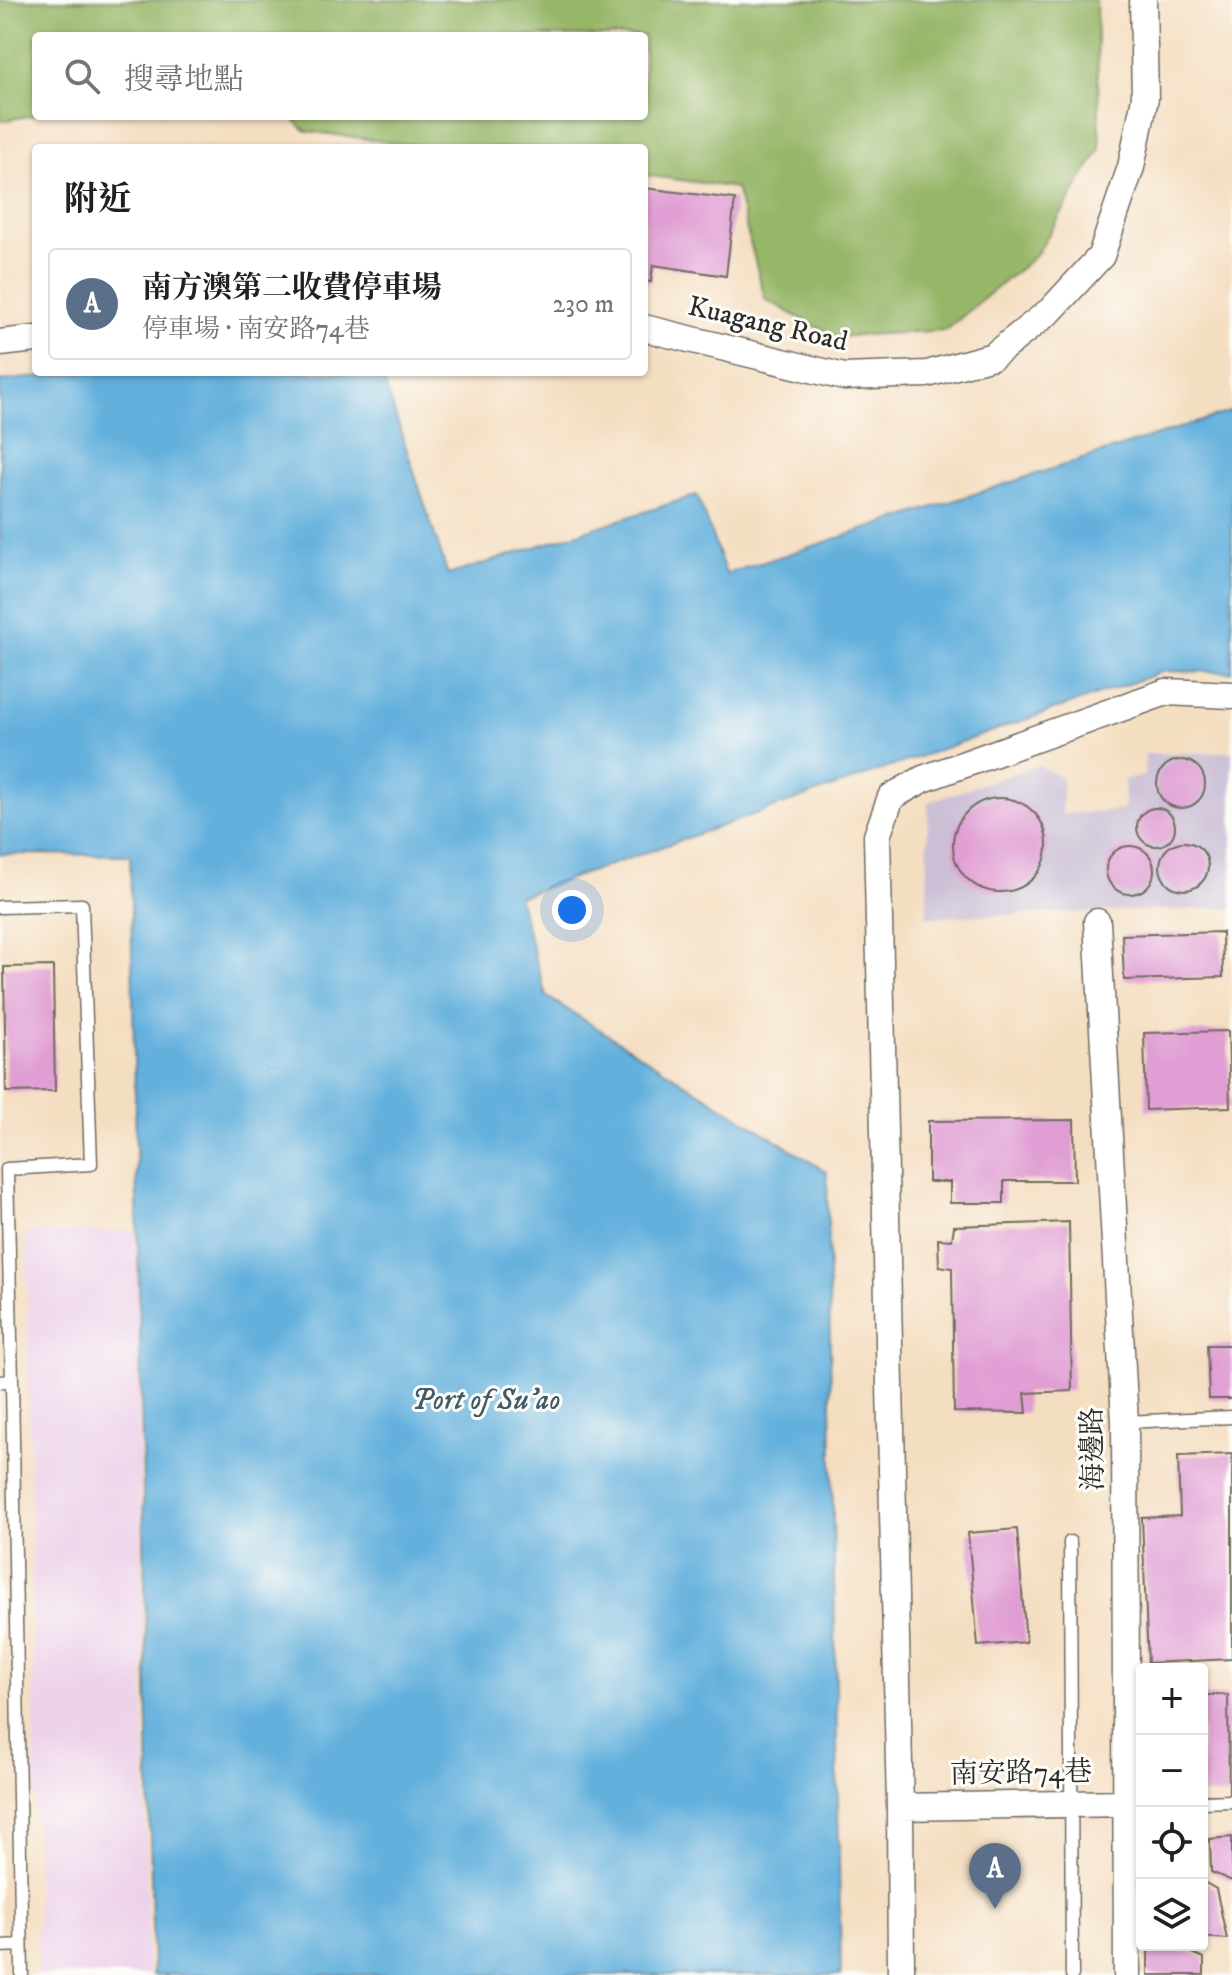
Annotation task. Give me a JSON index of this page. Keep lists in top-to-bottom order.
{
  "streets": {
    "street": ["Kuagang Road", "海邊路", "南安路74巷"]
  },
  "crossings": [
    ["海邊路", "南安路74巷"]
  ],
  "water": ["Port of Su'ao"],
  "page": {
    "search": "搜尋地點",
    "heading": "附近",
    "list": [
      {
        "mark": "A",
        "name": "南方澳第二收費停車場",
        "note": "停車場 · 南安路74巷",
        "value": "230 m"
      }
    ],
    "map_buttons": ["+", "−"],
    "pins": "A"
  }
}
